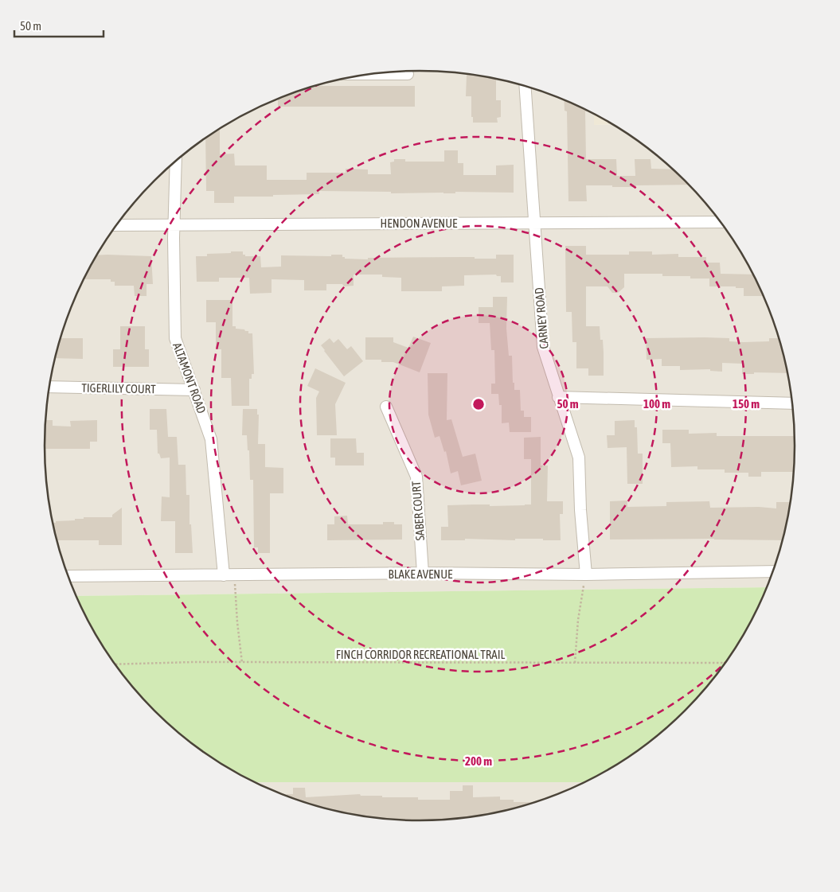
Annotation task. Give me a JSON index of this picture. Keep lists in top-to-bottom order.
{
  "streets": {
    "street": [
      "HENDON AVENUE",
      "CARNEY ROAD",
      "ALTAMONT ROAD",
      "TIGERLILY COURT",
      "SABER COURT",
      "BLAKE AVENUE"
    ],
    "path": ["FINCH CORRIDOR RECREATIONAL TRAIL"]
  },
  "crossings": [
    ["HENDON AVENUE", "CARNEY ROAD"],
    ["HENDON AVENUE", "ALTAMONT ROAD"],
    ["CARNEY ROAD", "BLAKE AVENUE"],
    ["ALTAMONT ROAD", "TIGERLILY COURT"],
    ["ALTAMONT ROAD", "BLAKE AVENUE"],
    ["SABER COURT", "BLAKE AVENUE"]
  ],
  "scale_bar": "50 m",
  "rings": [
    "50 m",
    "100 m",
    "150 m",
    "200 m"
  ]
}
